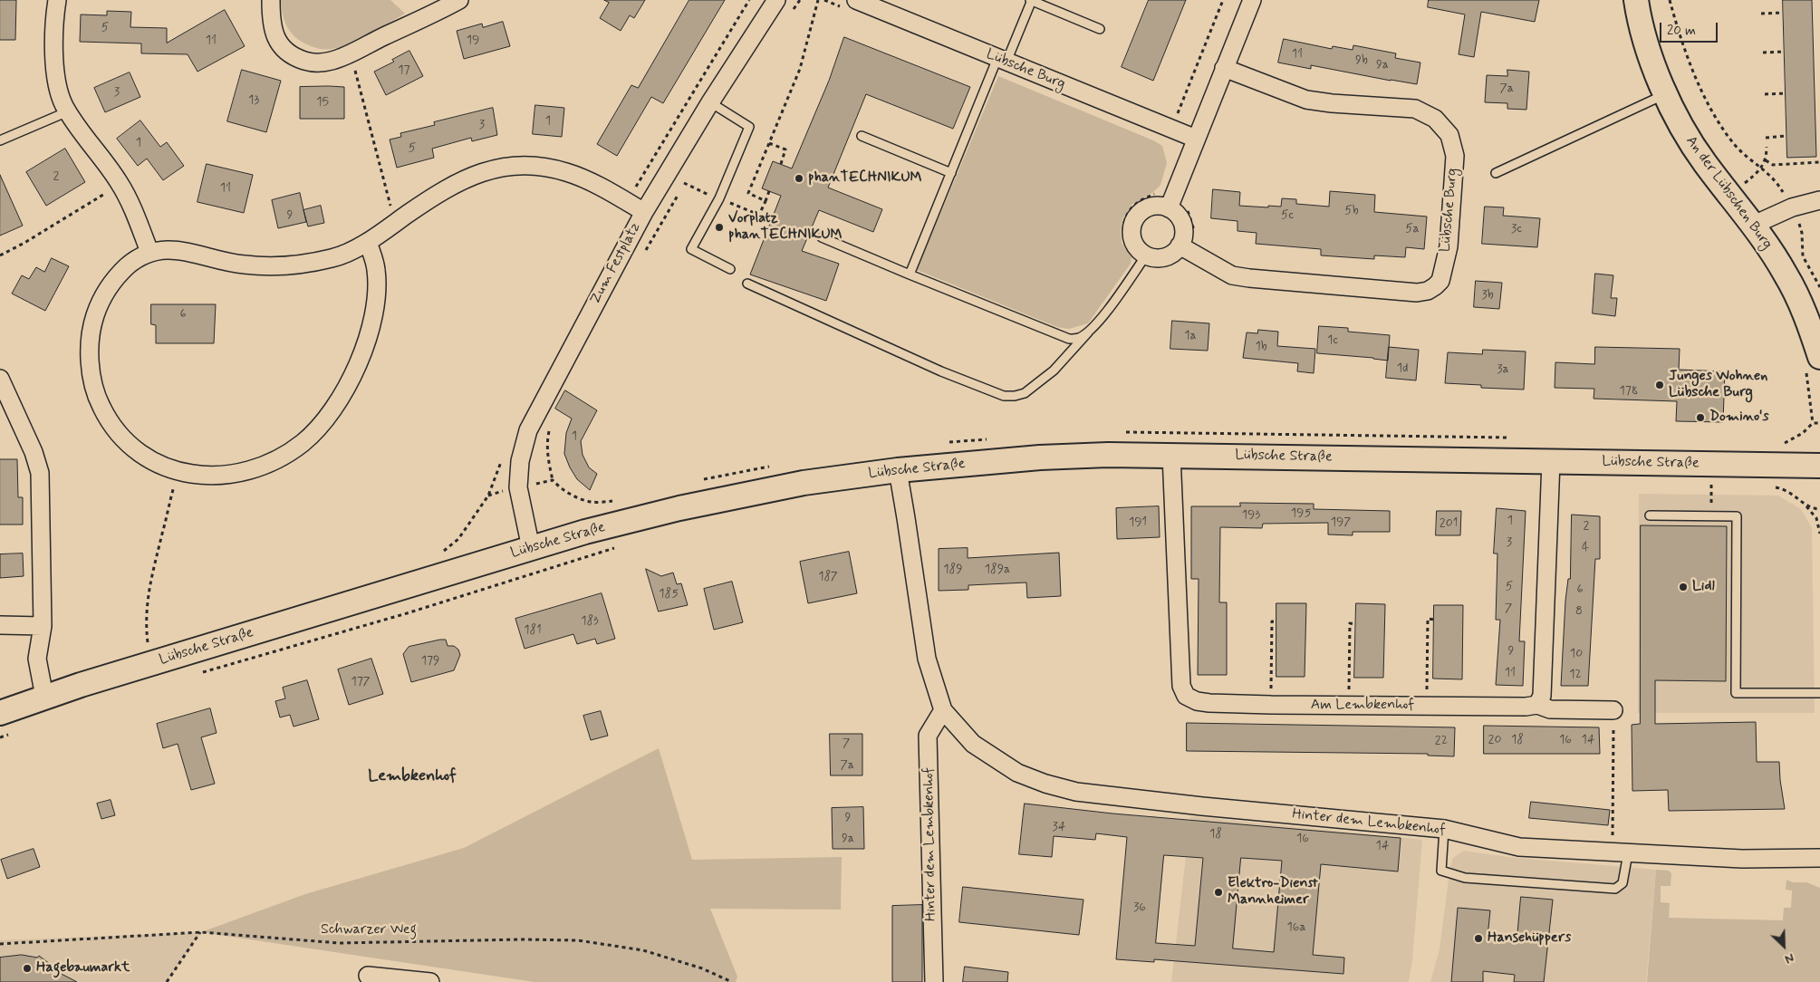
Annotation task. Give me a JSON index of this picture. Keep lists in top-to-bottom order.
{
  "streets": {
    "street": [
      "Lübsche Burg",
      "An der Lübschen Burg",
      "Zum Festplatz",
      "Lübsche Straße",
      "Am Lembkenhof",
      "Hinter dem Lembkenhof"
    ],
    "path": ["Schwarzer Weg"]
  },
  "crossings": [
    ["Zum Festplatz", "Lübsche Straße"],
    ["Lübsche Straße", "Am Lembkenhof"],
    ["Lübsche Straße", "Hinter dem Lembkenhof"]
  ],
  "districts": ["Lembkenhof"],
  "places": [
    "phanTECHNIKUM",
    "Vorplatz phanTECHNIKUM",
    "Junges Wohnen Lübsche Burg",
    "Domino's",
    "Lidl",
    "Elektro-Dienst Mannheimer",
    "Hansehüppers",
    "Hagebaumarkt"
  ],
  "house_numbers": [
    "5",
    "11",
    "19",
    "11",
    "9b",
    "9a",
    "17",
    "7a",
    "3",
    "13",
    "15",
    "1",
    "3",
    "1",
    "5",
    "2",
    "11",
    "5b",
    "9",
    "5c",
    "5a",
    "3c",
    "3b",
    "6",
    "1a",
    "1c",
    "1b",
    "1d",
    "3a",
    "178",
    "1",
    "195",
    "193",
    "1",
    "191",
    "197",
    "201",
    "2",
    "3",
    "4",
    "189",
    "189a",
    "187",
    "5",
    "6",
    "185",
    "7",
    "8",
    "183",
    "181",
    "9",
    "10",
    "179",
    "11",
    "12",
    "177",
    "20",
    "18",
    "16",
    "14",
    "22",
    "7",
    "7a",
    "9",
    "34",
    "18",
    "9a",
    "16",
    "14",
    "36",
    "16a"
  ],
  "scale_bar": "20 m",
  "north": "bottom right"
}
